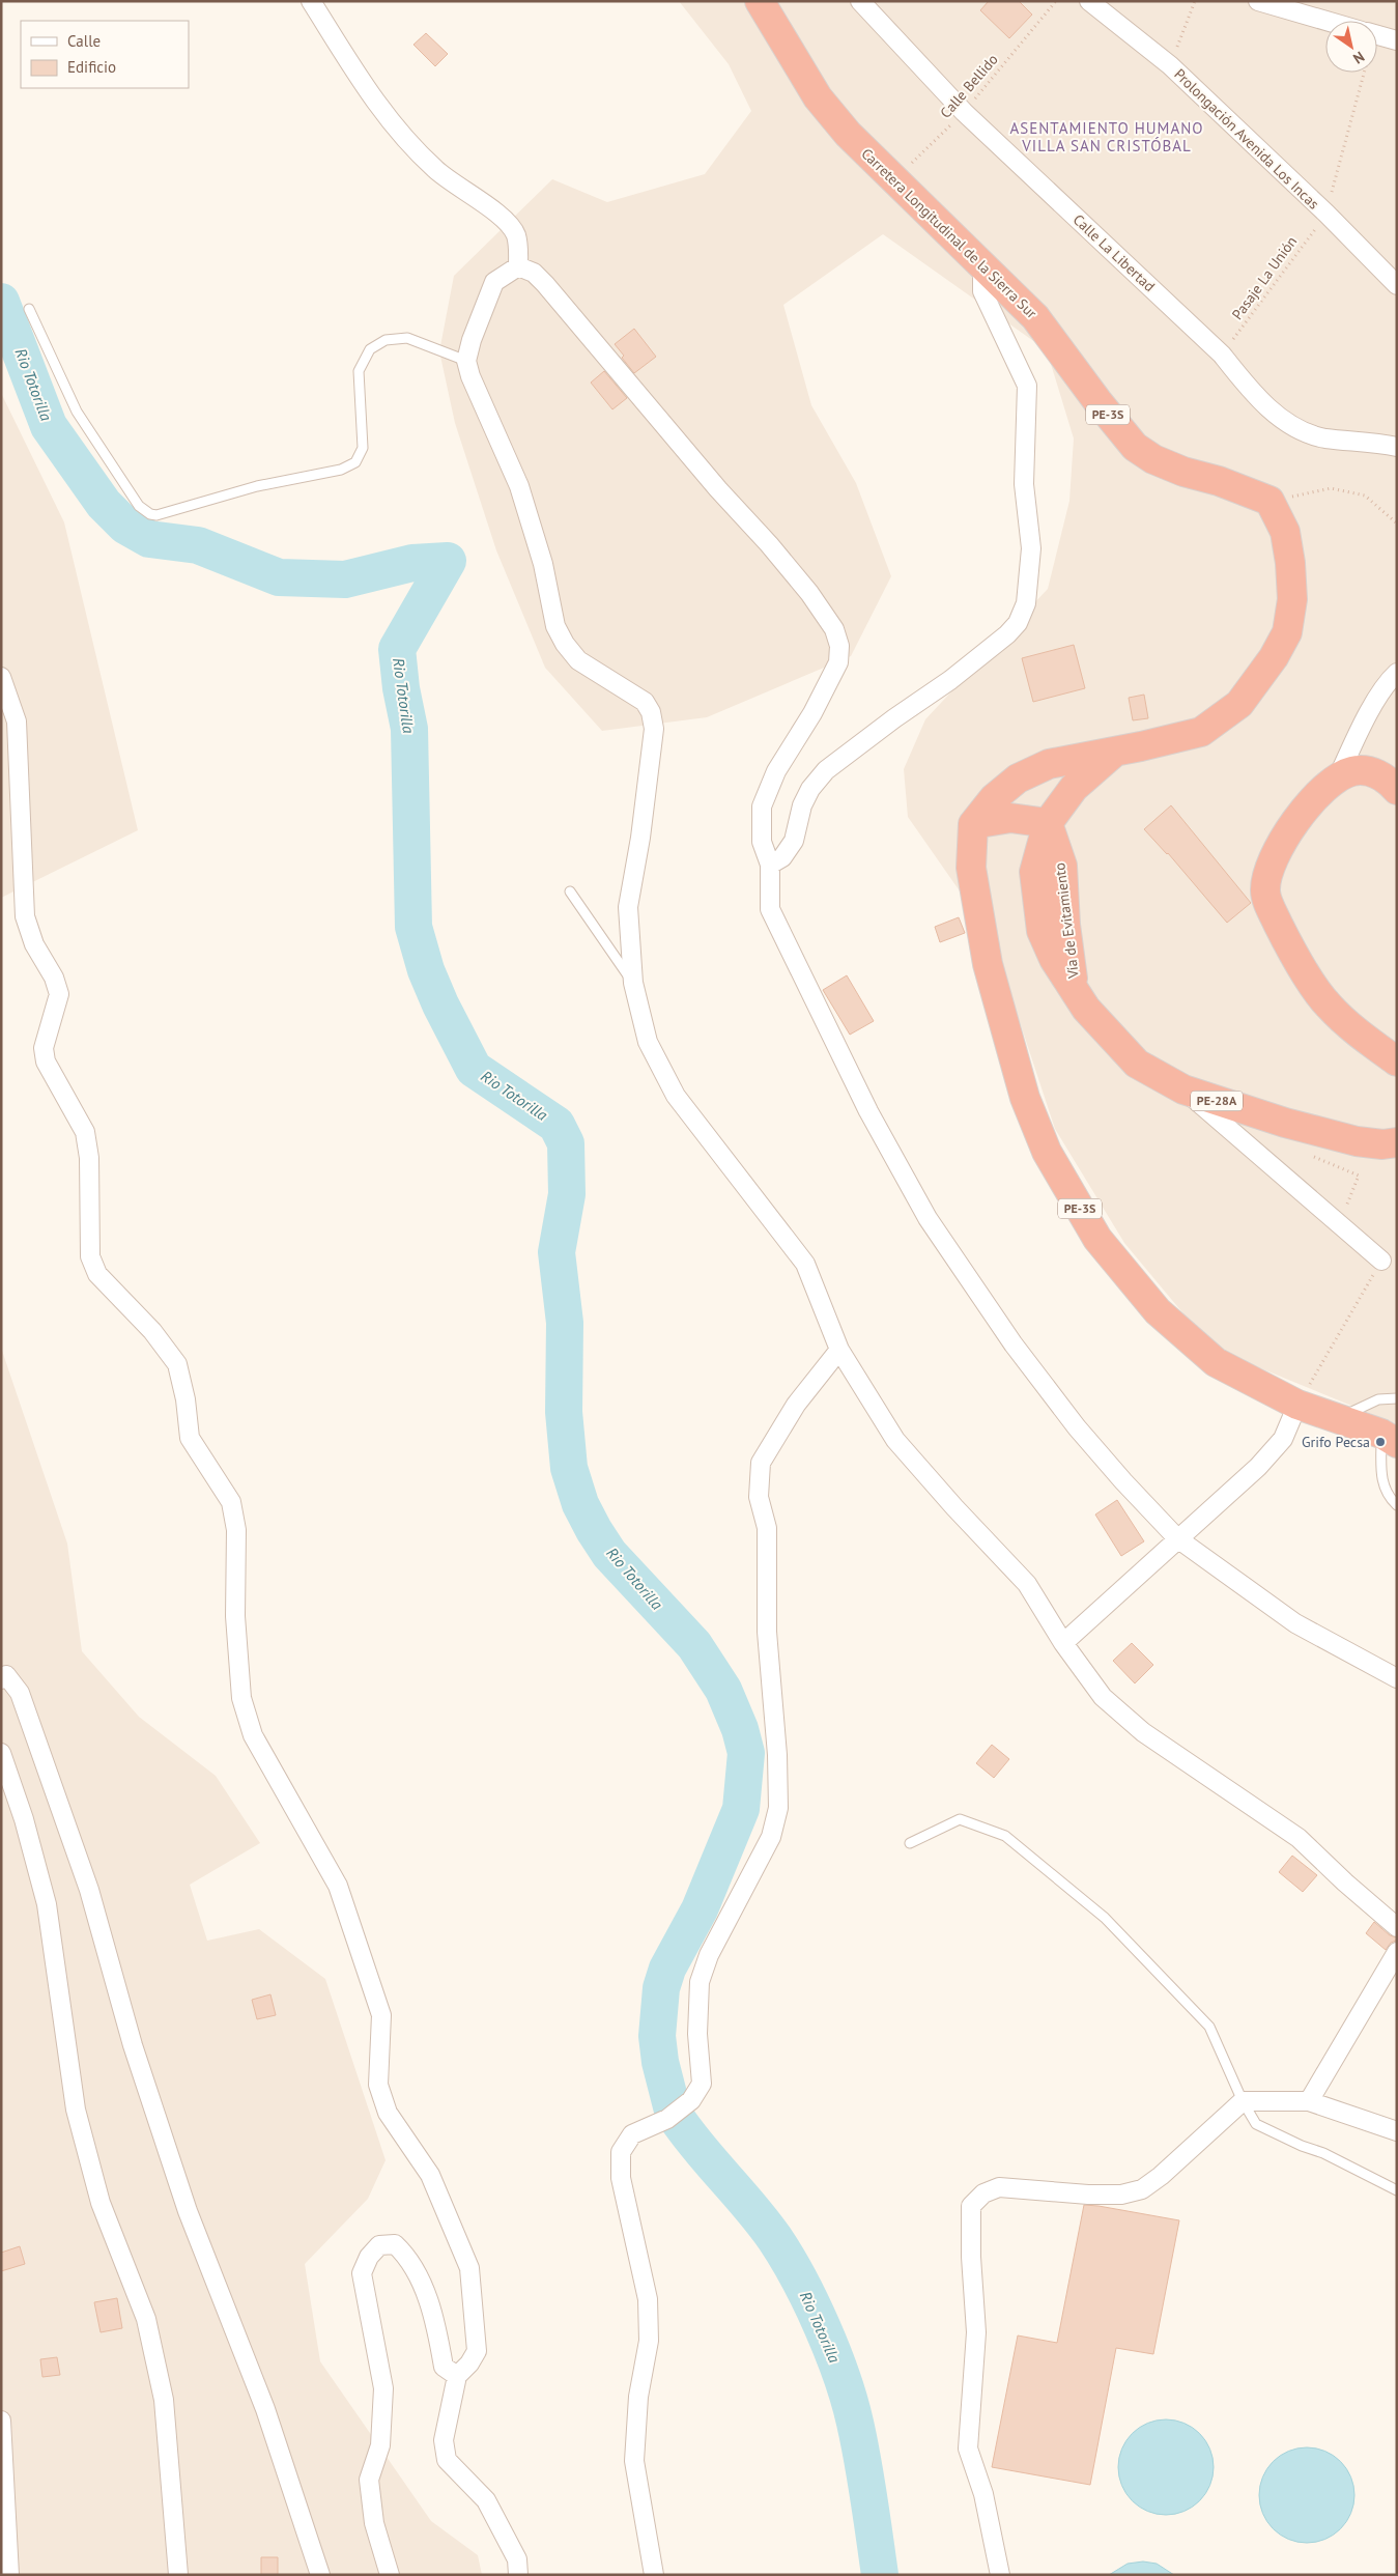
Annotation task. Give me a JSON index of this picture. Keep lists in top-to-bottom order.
{
  "streets": {
    "highway": [
      "Carretera Longitudinal de la Sierra Sur",
      "PE-3S",
      "Vía de Evitamiento",
      "PE-28A"
    ],
    "street": ["Prolongación Avenida Los Incas", "Calle La Libertad"],
    "path": ["Calle Bellido", "Pasaje La Unión"]
  },
  "crossings": [
    ["Calle Bellido", "Carretera Longitudinal de la Sierra Sur"],
    ["Calle Bellido", "Calle La Libertad"],
    ["Prolongación Avenida Los Incas", "Pasaje La Unión"],
    ["Calle La Libertad", "Pasaje La Unión"]
  ],
  "districts": ["ASENTAMIENTO HUMANO VILLA SAN CRISTÓBAL"],
  "water": ["Rio Totorilla"],
  "places": ["Grifo Pecsa"],
  "legend": ["Calle", "Edificio"],
  "north": "bottom right"
}
